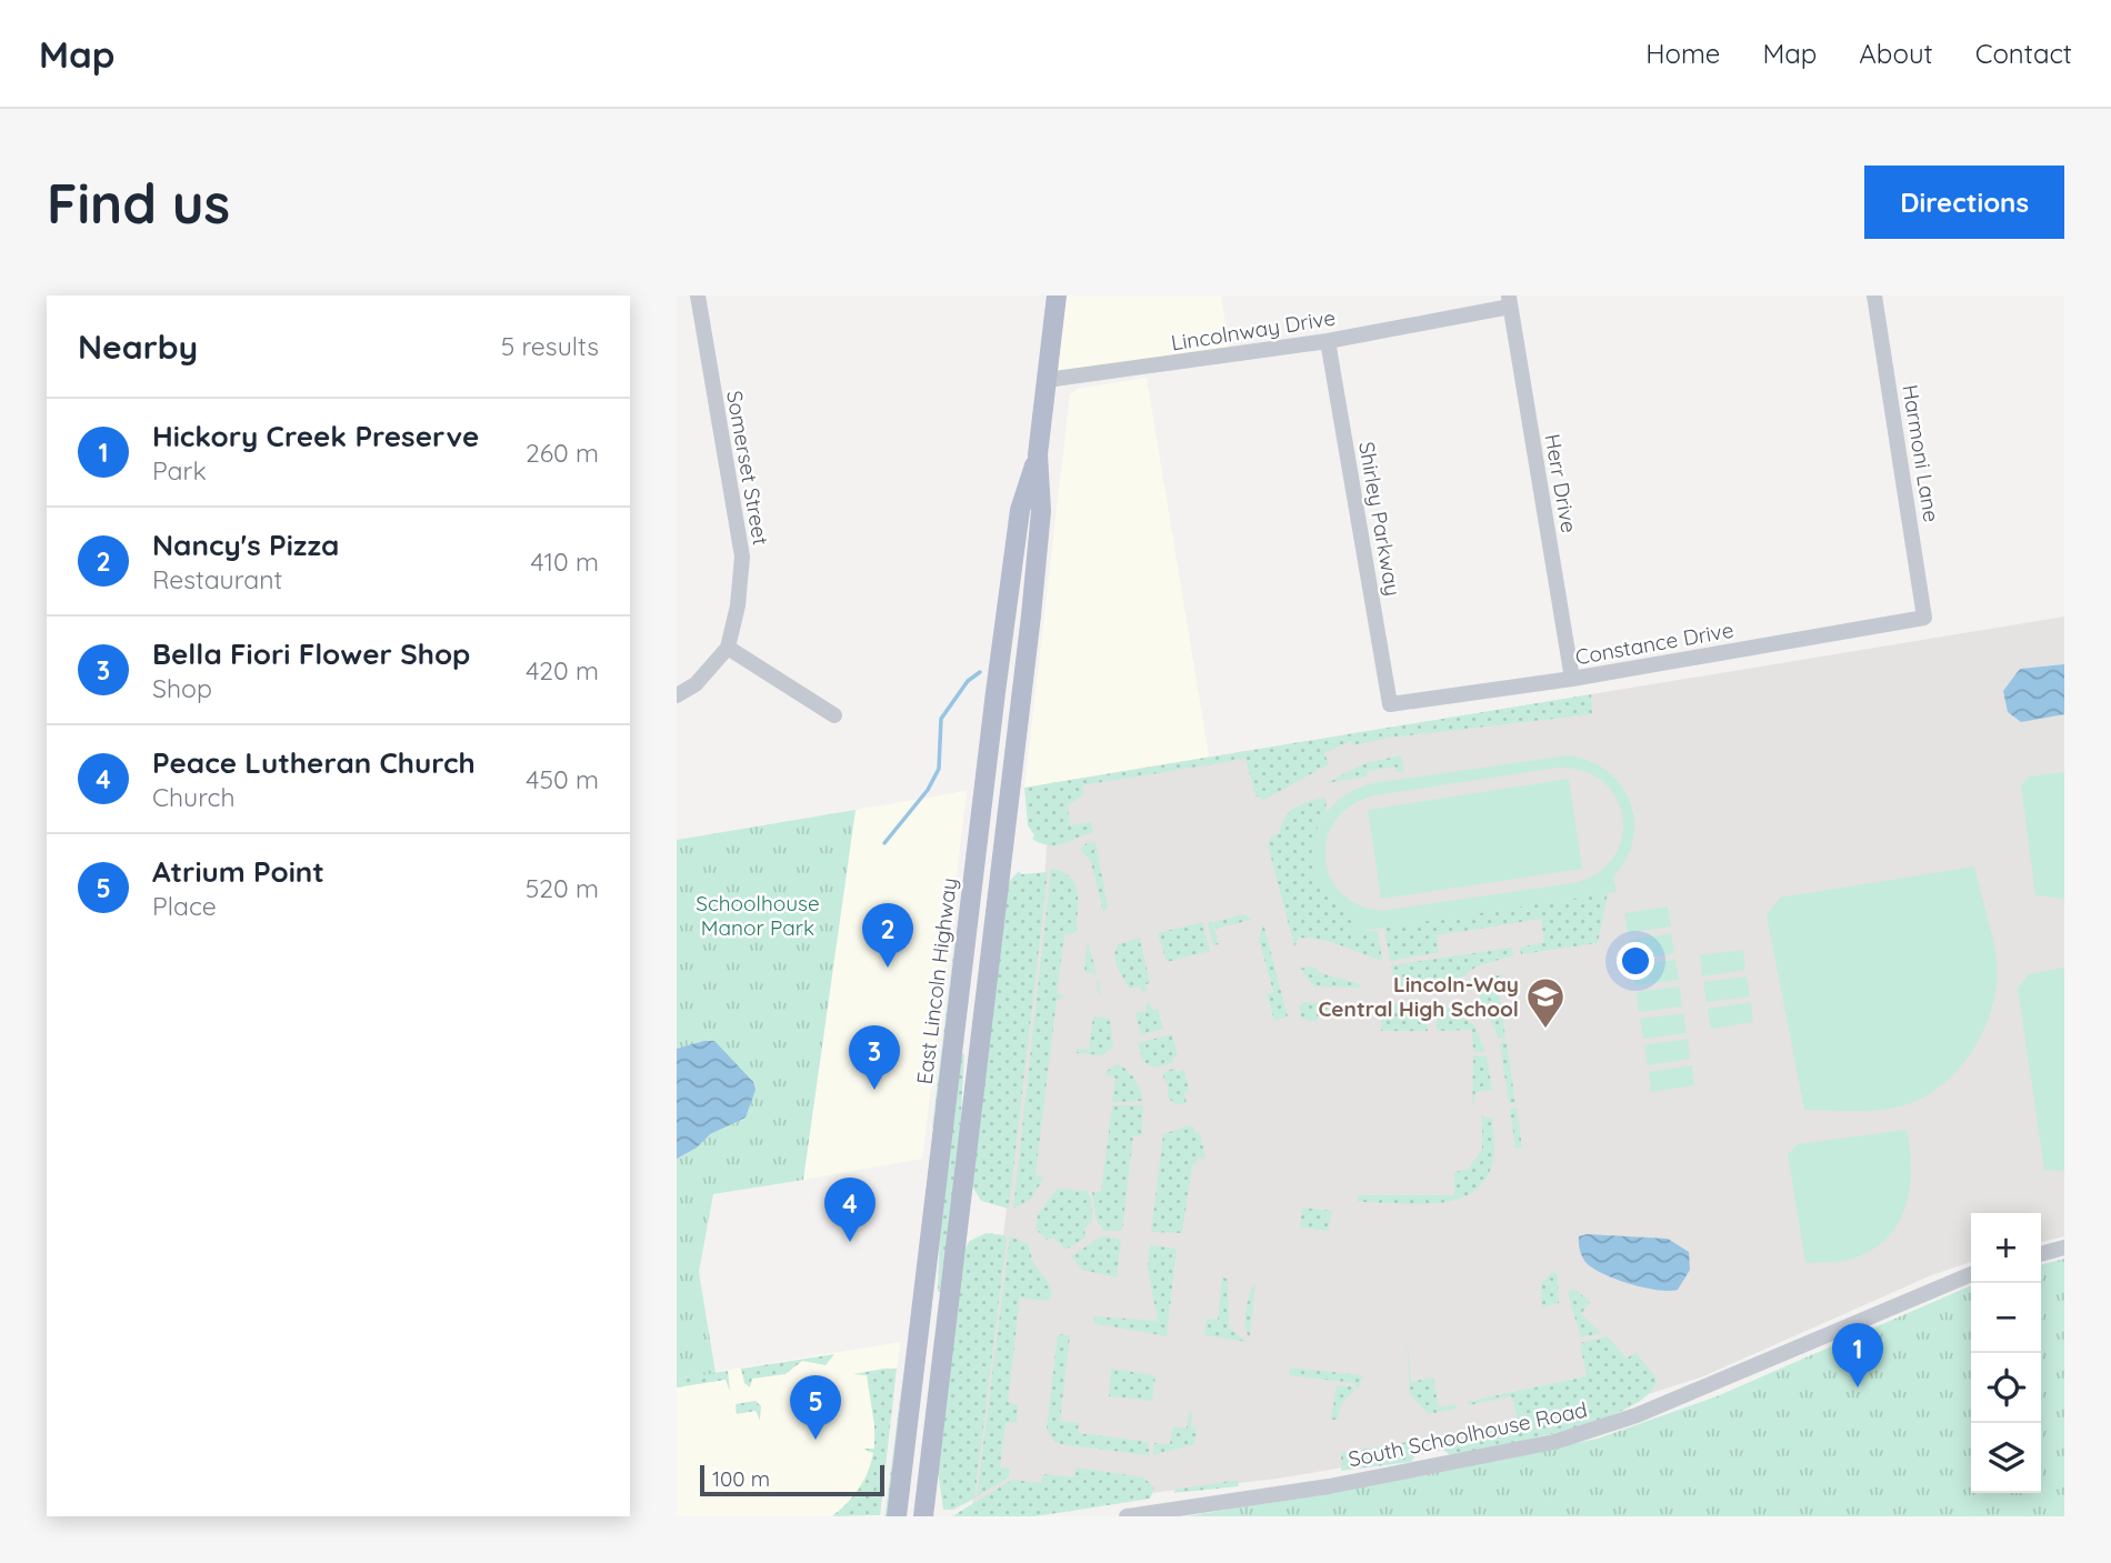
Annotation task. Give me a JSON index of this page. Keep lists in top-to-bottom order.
{
  "streets": {
    "main road": ["East Lincoln Highway"],
    "street": [
      "Lincolnway Drive",
      "Harmoni Lane",
      "Somerset Street",
      "Herr Drive",
      "Shirley Parkway",
      "Constance Drive",
      "South Schoolhouse Road"
    ]
  },
  "crossings": [
    ["Lincolnway Drive", "Herr Drive"],
    ["Lincolnway Drive", "Shirley Parkway"],
    ["Lincolnway Drive", "East Lincoln Highway"],
    ["Harmoni Lane", "Constance Drive"],
    ["Herr Drive", "Constance Drive"],
    ["Shirley Parkway", "Constance Drive"]
  ],
  "parks": ["Schoolhouse Manor Park"],
  "places": {
    "school or university": ["Lincoln-Way Central High School"]
  },
  "scale_bar": "100 m",
  "page": {
    "header": "Map",
    "nav": [
      "Home",
      "Map",
      "About",
      "Contact"
    ],
    "buttons": "Directions",
    "title": "Find us",
    "heading": ["Nearby", "5 results"],
    "list": [
      {
        "mark": "1",
        "name": "Hickory Creek Preserve",
        "note": "Park",
        "value": "260 m"
      },
      {
        "mark": "2",
        "name": "Nancy's Pizza",
        "note": "Restaurant",
        "value": "410 m"
      },
      {
        "mark": "3",
        "name": "Bella Fiori Flower Shop",
        "note": "Shop",
        "value": "420 m"
      },
      {
        "mark": "4",
        "name": "Peace Lutheran Church",
        "note": "Church",
        "value": "450 m"
      },
      {
        "mark": "5",
        "name": "Atrium Point",
        "note": "Place",
        "value": "520 m"
      }
    ],
    "pins": [
      "2",
      "3",
      "4",
      "1",
      "5"
    ],
    "map_buttons": ["+", "−"],
    "scale": "100 m"
  }
}
